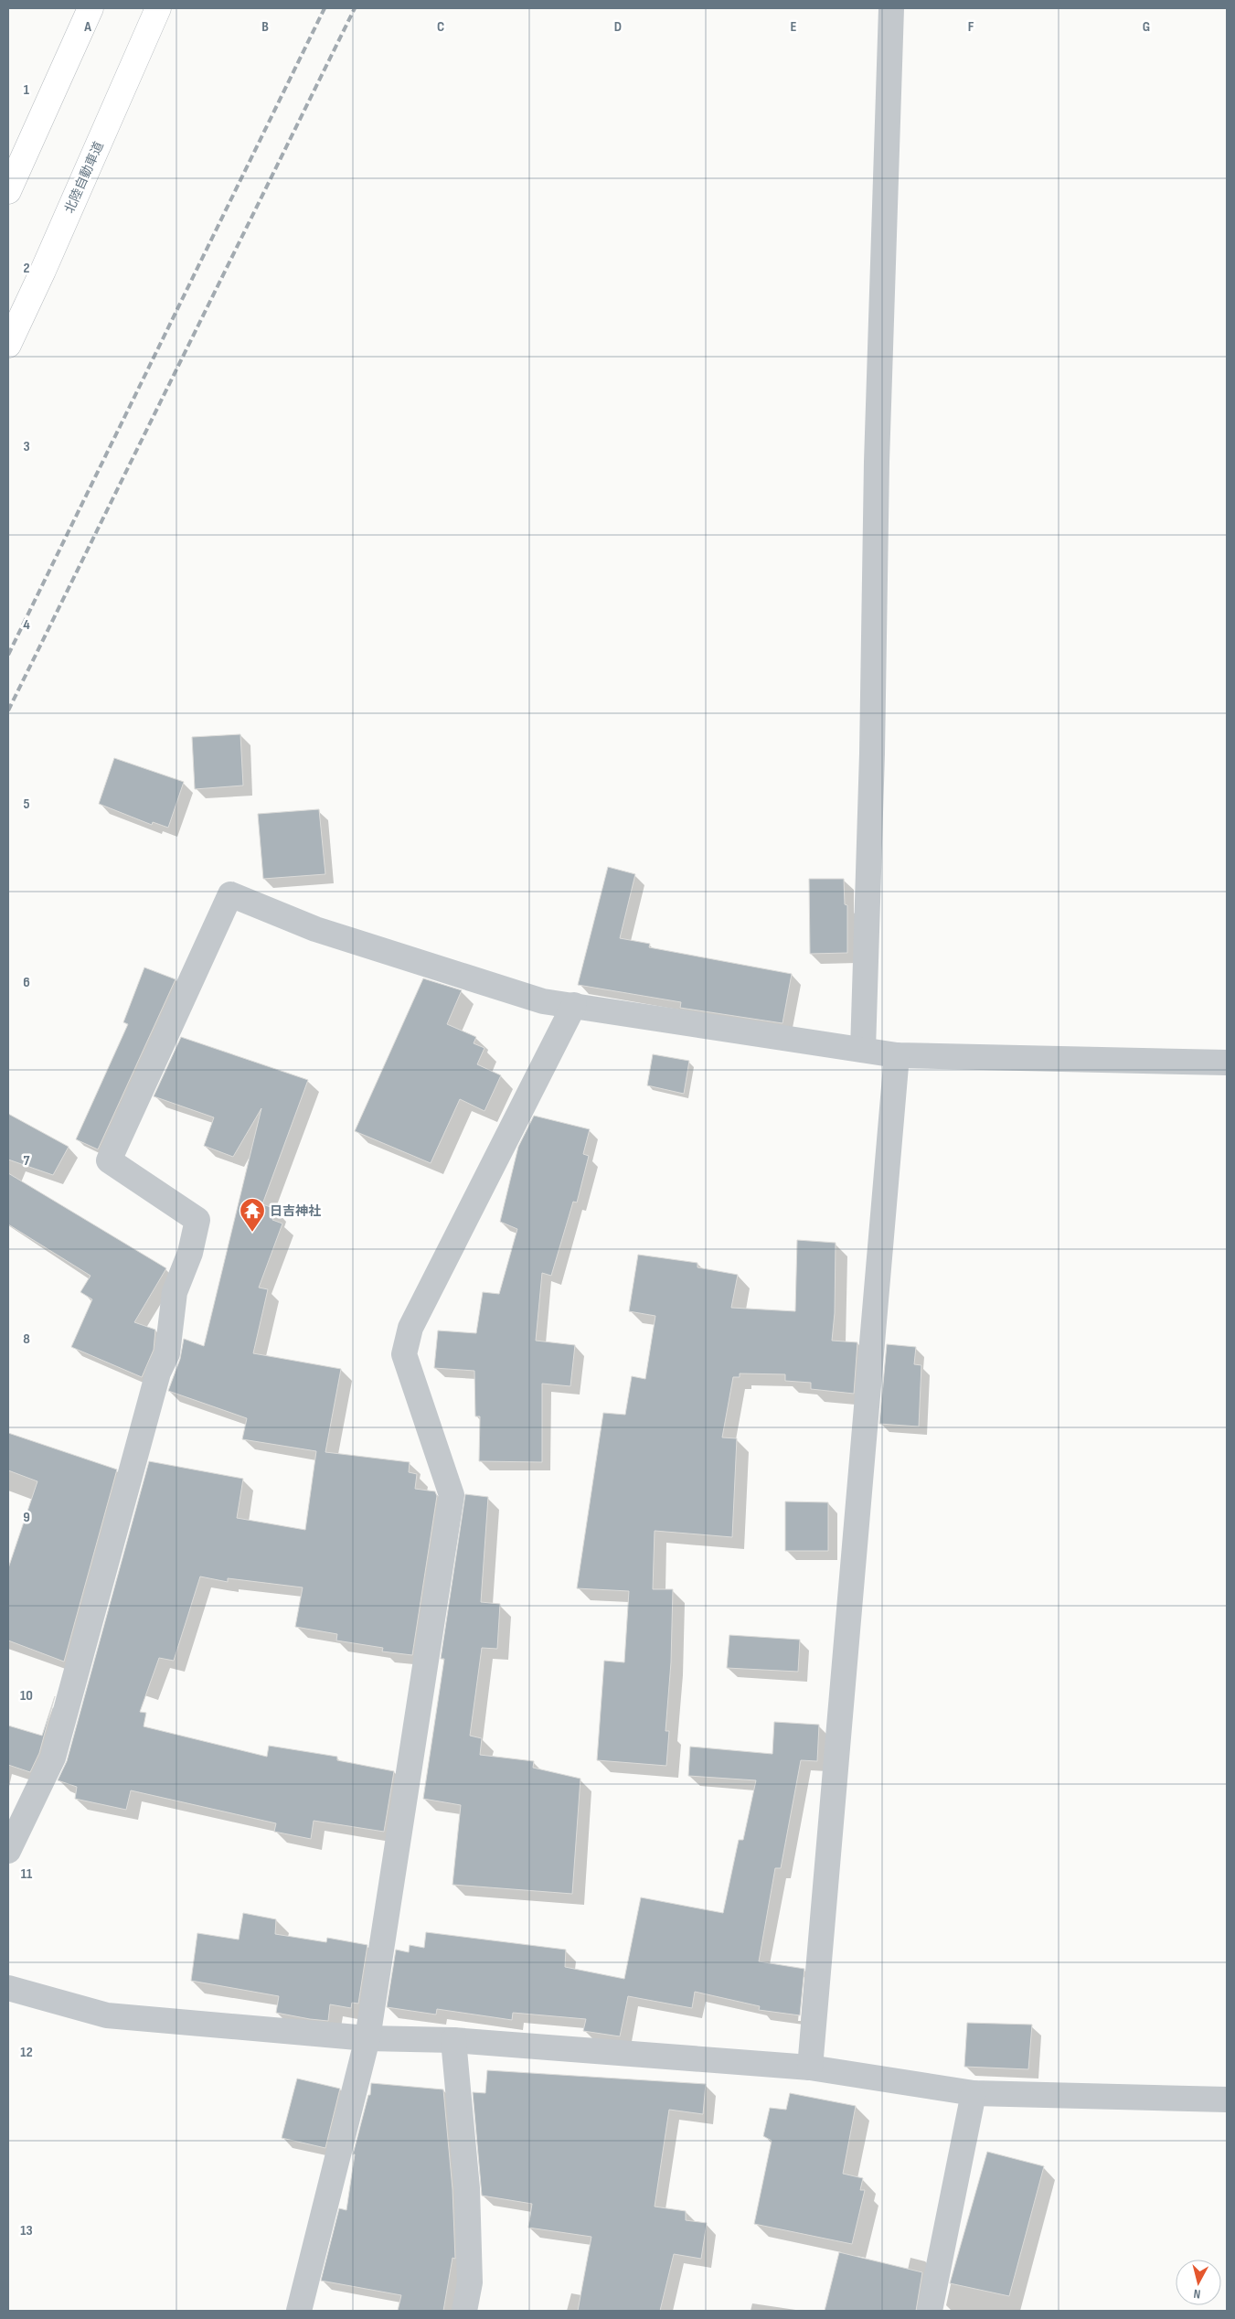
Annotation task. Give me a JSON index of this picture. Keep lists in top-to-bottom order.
{
  "streets": {
    "highway": ["北陸自動車道"]
  },
  "places": {
    "temple": ["日吉神社"]
  },
  "north": "bottom",
  "grid": {
    "columns": [
      "A",
      "B",
      "C",
      "D",
      "E",
      "F",
      "G"
    ],
    "rows": [
      "1",
      "2",
      "3",
      "4",
      "5",
      "6",
      "7",
      "8",
      "9",
      "10",
      "11",
      "12",
      "13"
    ]
  }
}
